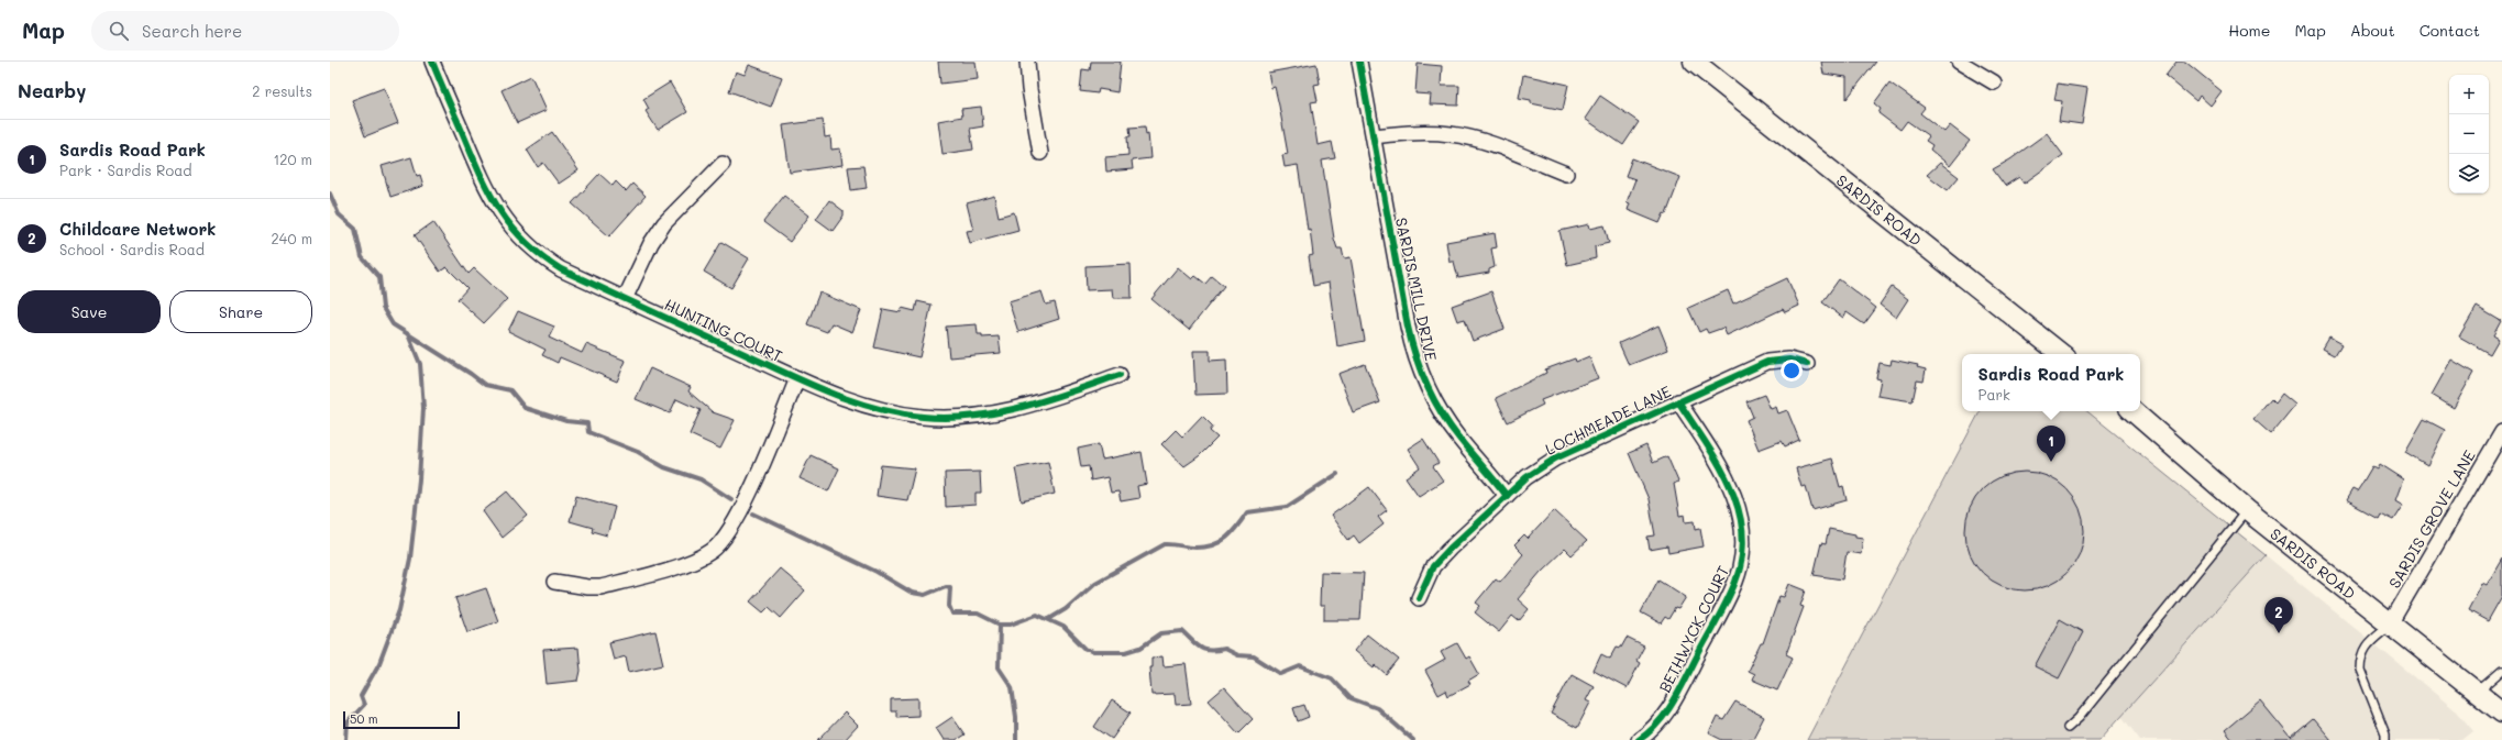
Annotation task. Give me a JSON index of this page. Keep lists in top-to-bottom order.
{
  "streets": {
    "main road": ["SARDIS ROAD"],
    "street": [
      "SARDIS MILL DRIVE",
      "HUNTING COURT",
      "LOCHMEADE LANE",
      "SARDIS GROVE LANE",
      "BETHWYCK COURT"
    ]
  },
  "crossings": [
    ["SARDIS ROAD", "SARDIS GROVE LANE"],
    ["SARDIS MILL DRIVE", "LOCHMEADE LANE"],
    ["LOCHMEADE LANE", "BETHWYCK COURT"]
  ],
  "scale_bar": "50 m",
  "page": {
    "header": "Map",
    "search": "Search here",
    "nav": [
      "Home",
      "Map",
      "About",
      "Contact"
    ],
    "heading": ["Nearby", "2 results"],
    "map_buttons": ["+", "−"],
    "list": [
      {
        "mark": "1",
        "name": "Sardis Road Park",
        "note": "Park · Sardis Road",
        "value": "120 m"
      },
      {
        "mark": "2",
        "name": "Childcare Network",
        "note": "School · Sardis Road",
        "value": "240 m"
      }
    ],
    "buttons": ["Save", "Share"],
    "popup": ["Sardis Road Park", "Park"],
    "pins": ["1", "2"],
    "scale": "50 m"
  }
}
